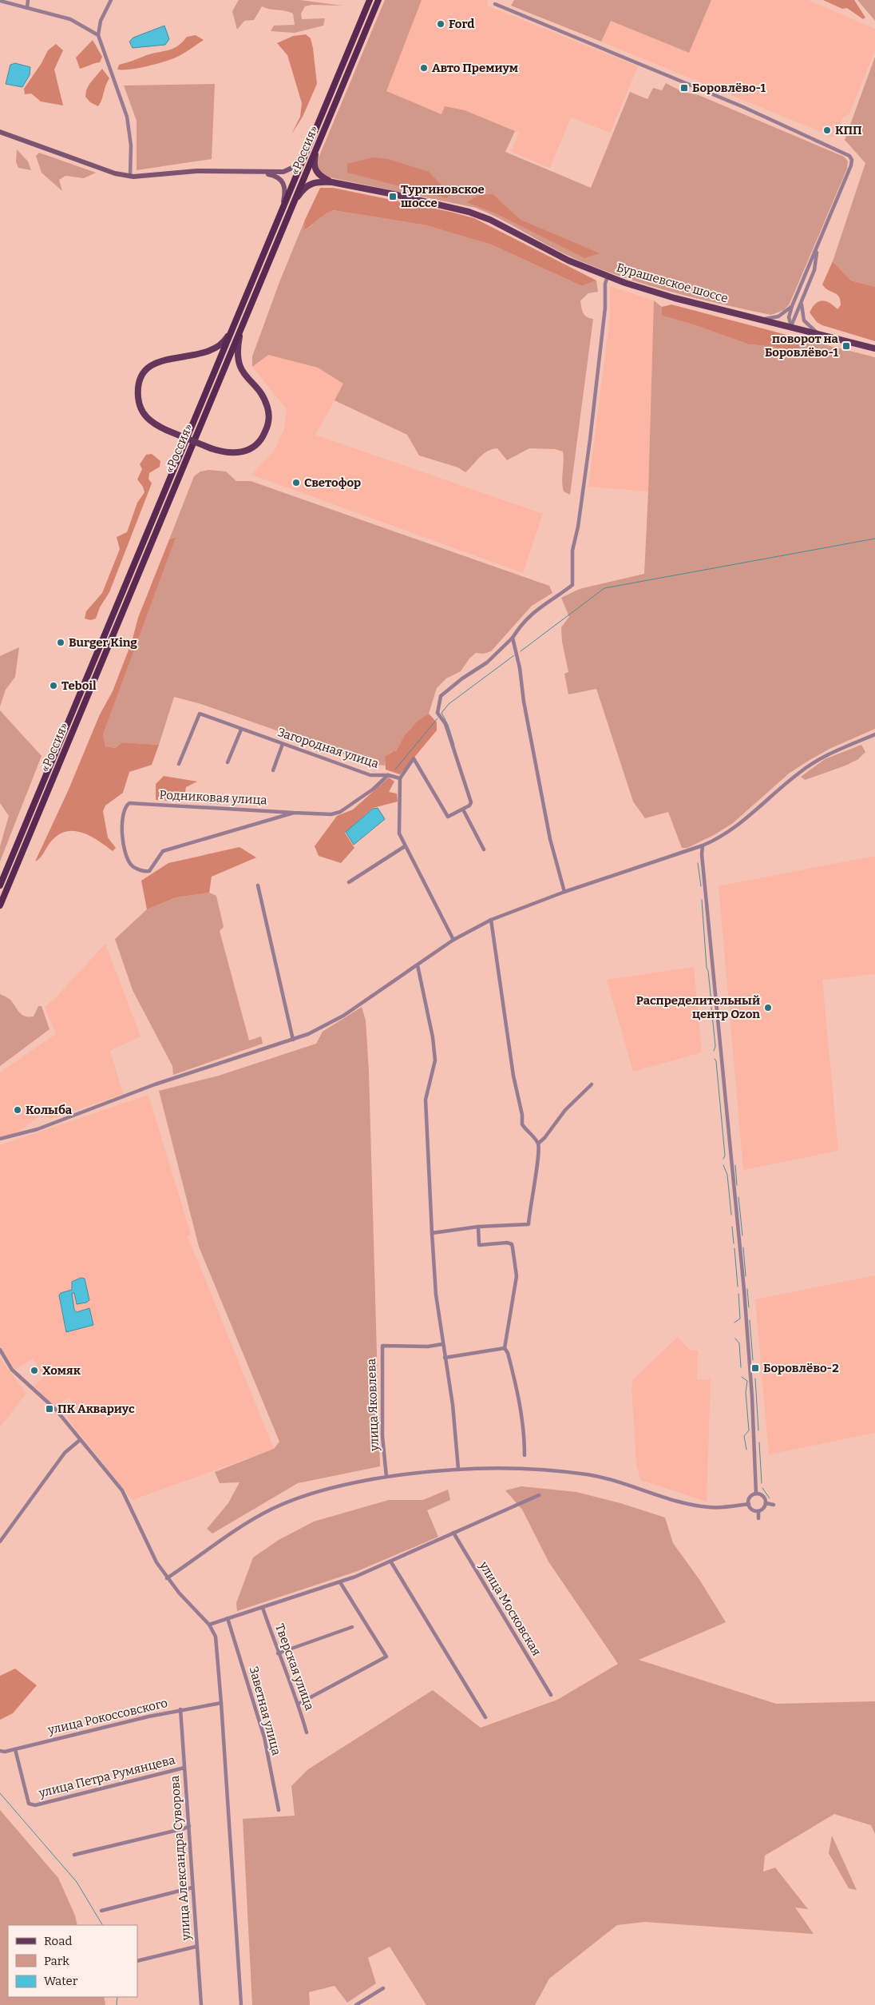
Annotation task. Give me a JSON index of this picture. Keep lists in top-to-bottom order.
{
  "streets": {
    "highway": ["«Россия»"],
    "main road": ["Бурашевское шоссе"],
    "street": [
      "Загородная улица",
      "Родниковая улица",
      "улица Яковлева",
      "улица Московская",
      "Тверская улица",
      "Заветная улица",
      "улица Рокоссовского",
      "улица Петра Румянцева",
      "улица Александра Суворова"
    ]
  },
  "crossings": [
    ["«Россия»", "Бурашевское шоссе"],
    ["Загородная улица", "Родниковая улица"],
    ["улица Рокоссовского", "улица Петра Румянцева"],
    ["улица Рокоссовского", "улица Александра Суворова"],
    ["улица Петра Румянцева", "улица Александра Суворова"]
  ],
  "places": {
    "other": [
      "Ford",
      "Авто Премиум",
      "КПП",
      "Светофор",
      "Burger King",
      "Teboil",
      "Распределительный центр Ozon",
      "Колыба",
      "Хомяк"
    ],
    "transit": [
      "Боровлёво-1",
      "Тургиновское шоссе",
      "поворот на Боровлёво-1",
      "Боровлёво-2",
      "ПК Аквариус"
    ]
  },
  "legend": ["Road", "Park", "Water"]
}
